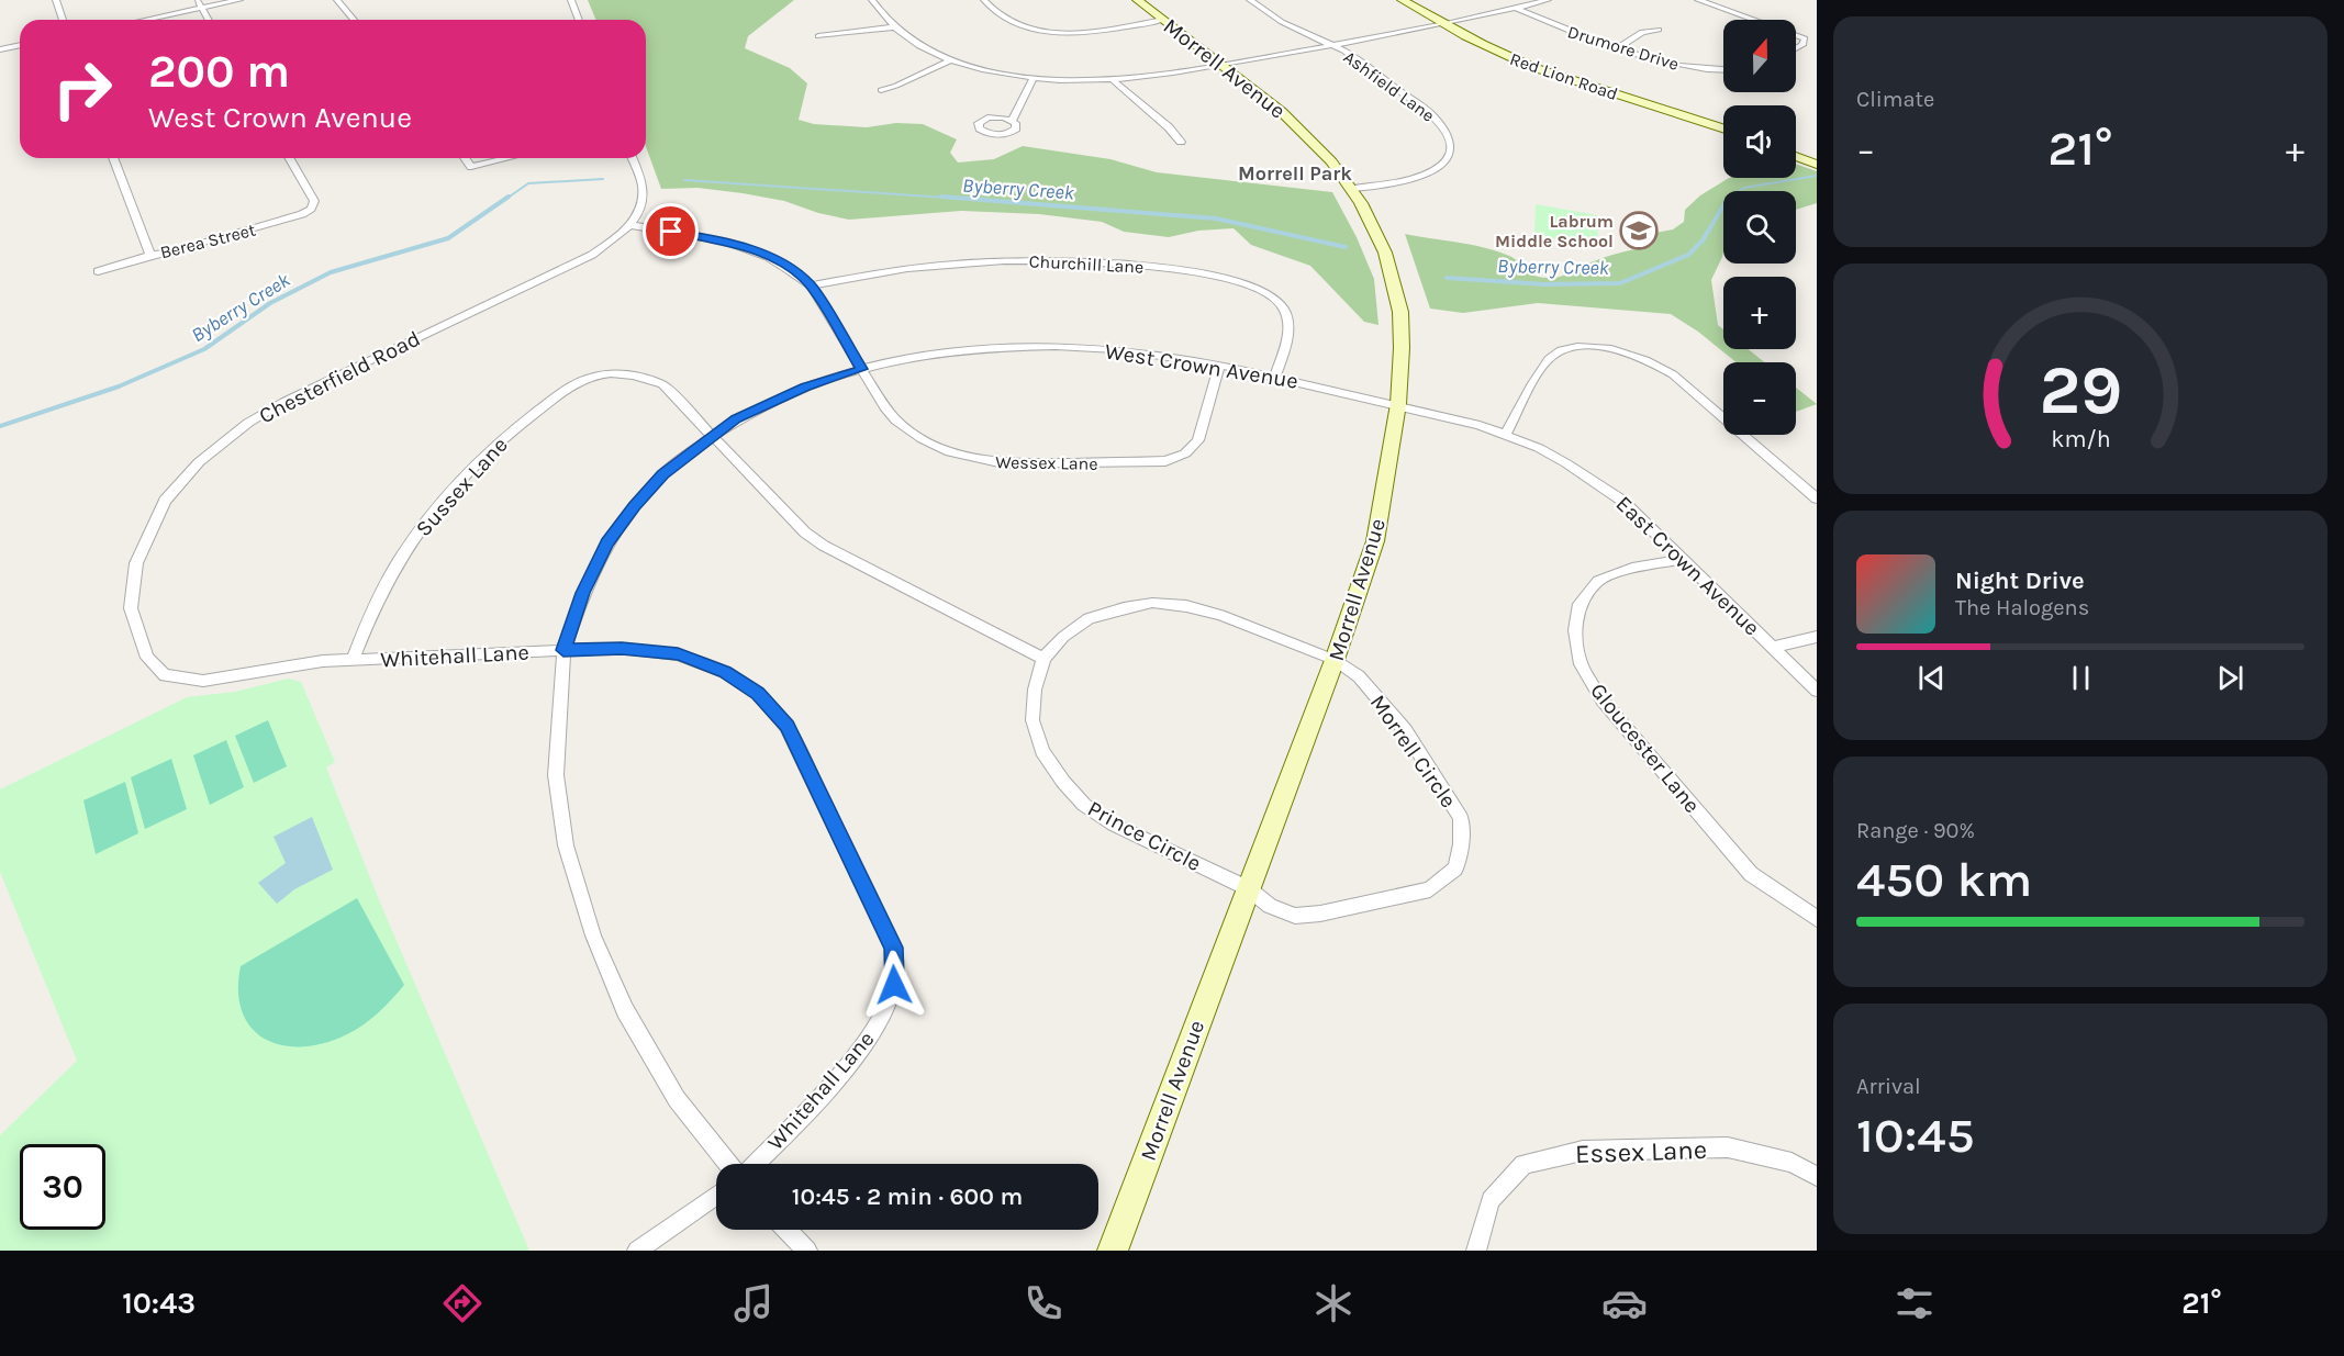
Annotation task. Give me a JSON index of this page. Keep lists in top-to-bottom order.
{
  "streets": {
    "street": [
      "Drumore Drive",
      "Morrell Avenue",
      "Red Lion Road",
      "Ashfield Lane",
      "Berea Street",
      "Churchill Lane",
      "West Crown Avenue",
      "Chesterfield Road",
      "Wessex Lane",
      "Sussex Lane",
      "East Crown Avenue",
      "Whitehall Lane",
      "Gloucester Lane",
      "Morrell Circle",
      "Prince Circle",
      "Essex Lane"
    ]
  },
  "crossings": [
    ["Morrell Avenue", "Ashfield Lane"],
    ["Morrell Avenue", "West Crown Avenue"],
    ["Morrell Avenue", "East Crown Avenue"],
    ["Morrell Avenue", "Morrell Circle"],
    ["Morrell Avenue", "Prince Circle"],
    ["Churchill Lane", "West Crown Avenue"],
    ["Churchill Lane", "Wessex Lane"],
    ["West Crown Avenue", "Wessex Lane"],
    ["West Crown Avenue", "Sussex Lane"],
    ["West Crown Avenue", "East Crown Avenue"],
    ["West Crown Avenue", "Whitehall Lane"],
    ["Chesterfield Road", "Wessex Lane"],
    ["Chesterfield Road", "Whitehall Lane"],
    ["Sussex Lane", "Whitehall Lane"],
    ["Sussex Lane", "Prince Circle"],
    ["East Crown Avenue", "Gloucester Lane"],
    ["Morrell Circle", "Prince Circle"]
  ],
  "districts": ["Morrell Park"],
  "water": ["Byberry Creek"],
  "places": {
    "school or university": ["Labrum Middle School"]
  },
  "north": "top",
  "page": {
    "tile": [
      "Climate",
      ["Range · 90%", "450 km"],
      ["Arrival", "10:45"]
    ],
    "map_buttons": ["+", "−"],
    "turn": ["200 m", "West Crown Avenue"],
    "heat": ["−", "21°", "+"],
    "song": ["Night Drive", "The Halogens"],
    "limit": "30",
    "trip": "10:45 · 2 min · 600 m",
    "tabs": ["10:43", "21°"],
    "gauge": ["29", "km/h"]
  }
}
